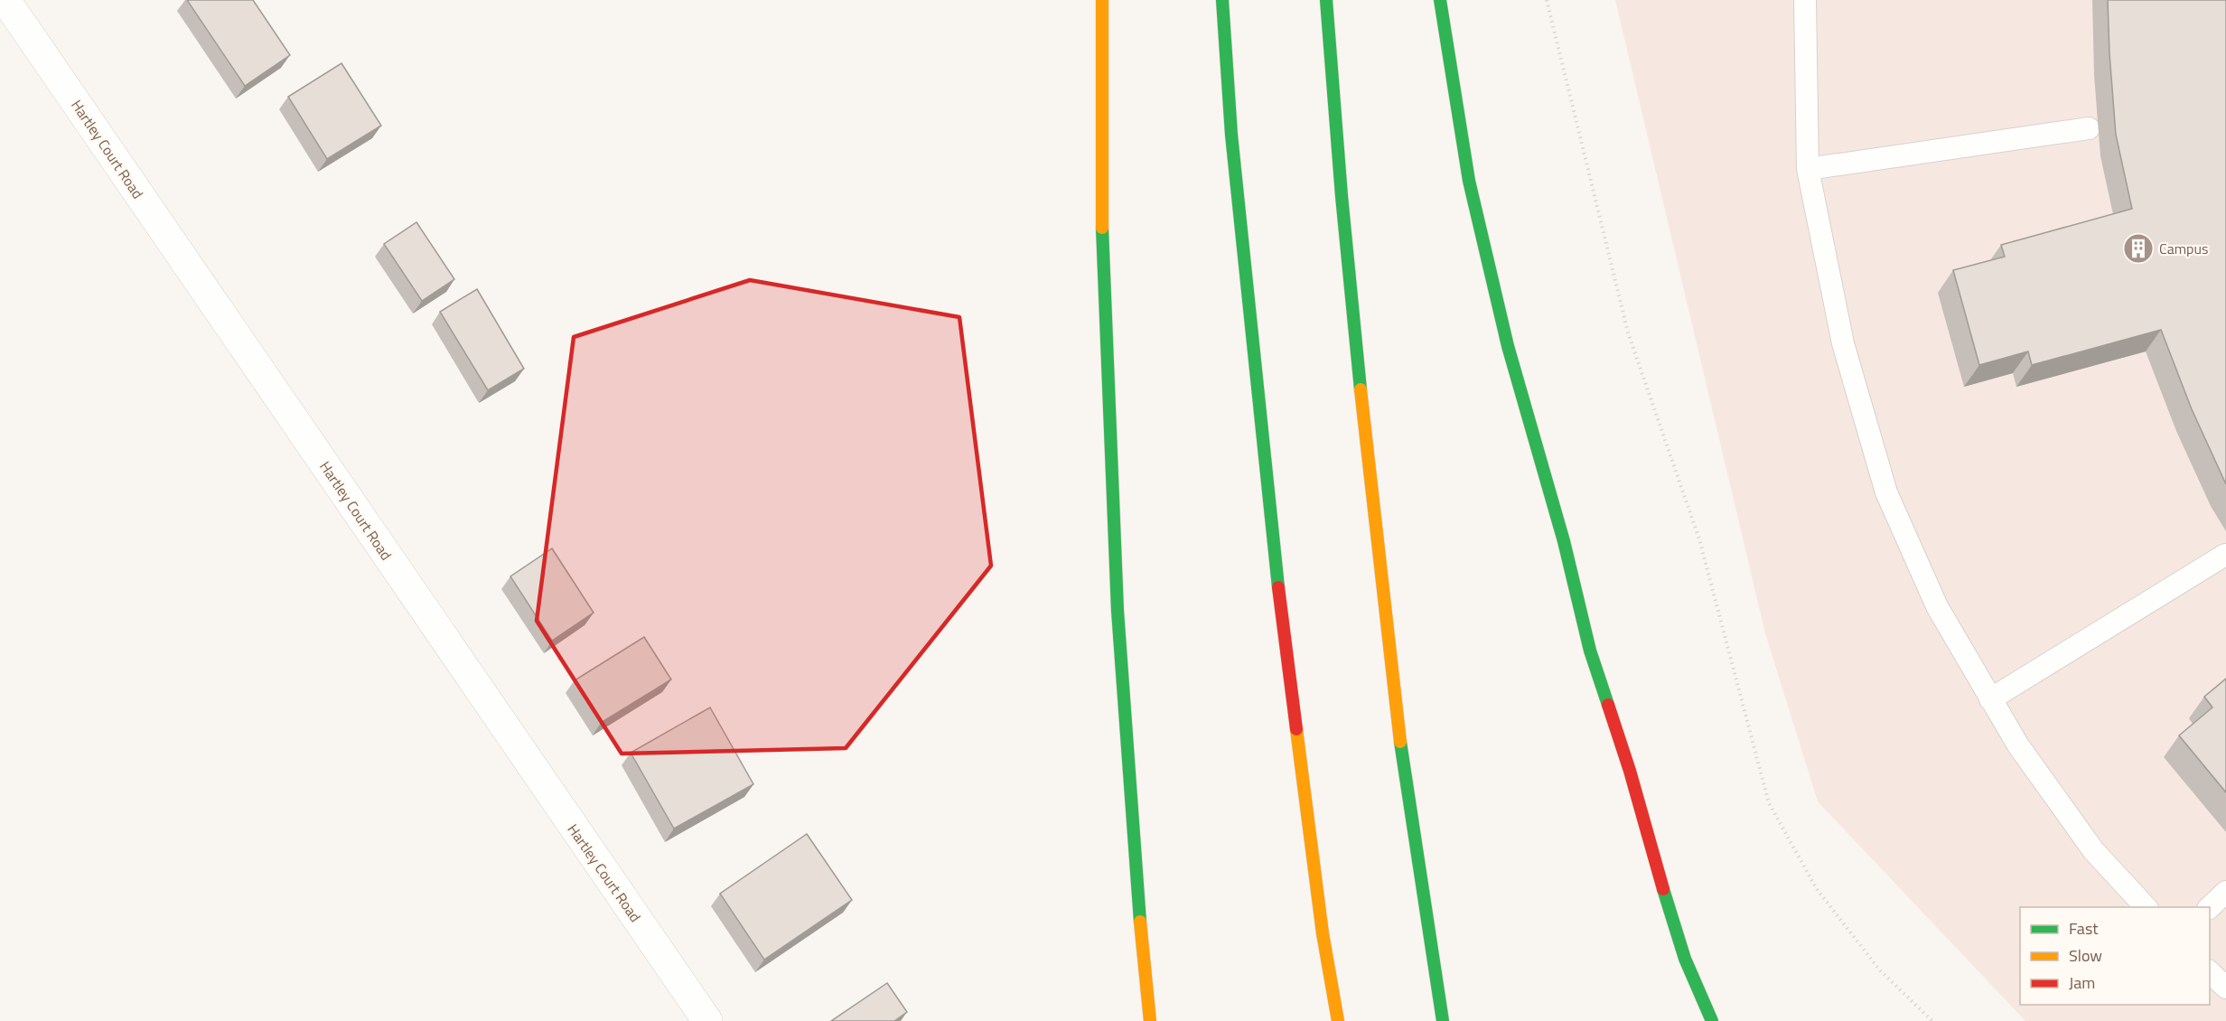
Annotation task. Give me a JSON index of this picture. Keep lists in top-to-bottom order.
{
  "streets": {
    "street": ["Hartley Court Road"]
  },
  "places": {
    "building": ["Campus"]
  },
  "legend": ["Fast", "Slow", "Jam"]
}
